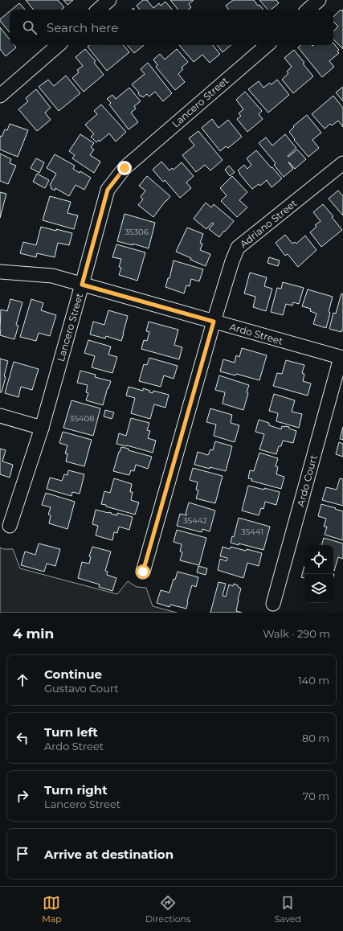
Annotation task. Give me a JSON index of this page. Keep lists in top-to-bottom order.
{
  "streets": {
    "street": [
      "Lancero Street",
      "Adriano Street",
      "Ardo Street",
      "Ardo Court"
    ]
  },
  "crossings": [
    ["Lancero Street", "Ardo Street"],
    ["Adriano Street", "Ardo Street"],
    ["Ardo Street", "Ardo Court"]
  ],
  "house_numbers": [
    "35306",
    "35408",
    "35442",
    "35441"
  ],
  "page": {
    "search": "Search here",
    "heading": ["4 min", "Walk · 290 m"],
    "list": [
      ["Continue", "Gustavo Court", "140 m"],
      ["Turn left", "Ardo Street", "80 m"],
      ["Turn right", "Lancero Street", "70 m"],
      "Arrive at destination"
    ],
    "nav": ["Map", "Directions", "Saved"]
  }
}
